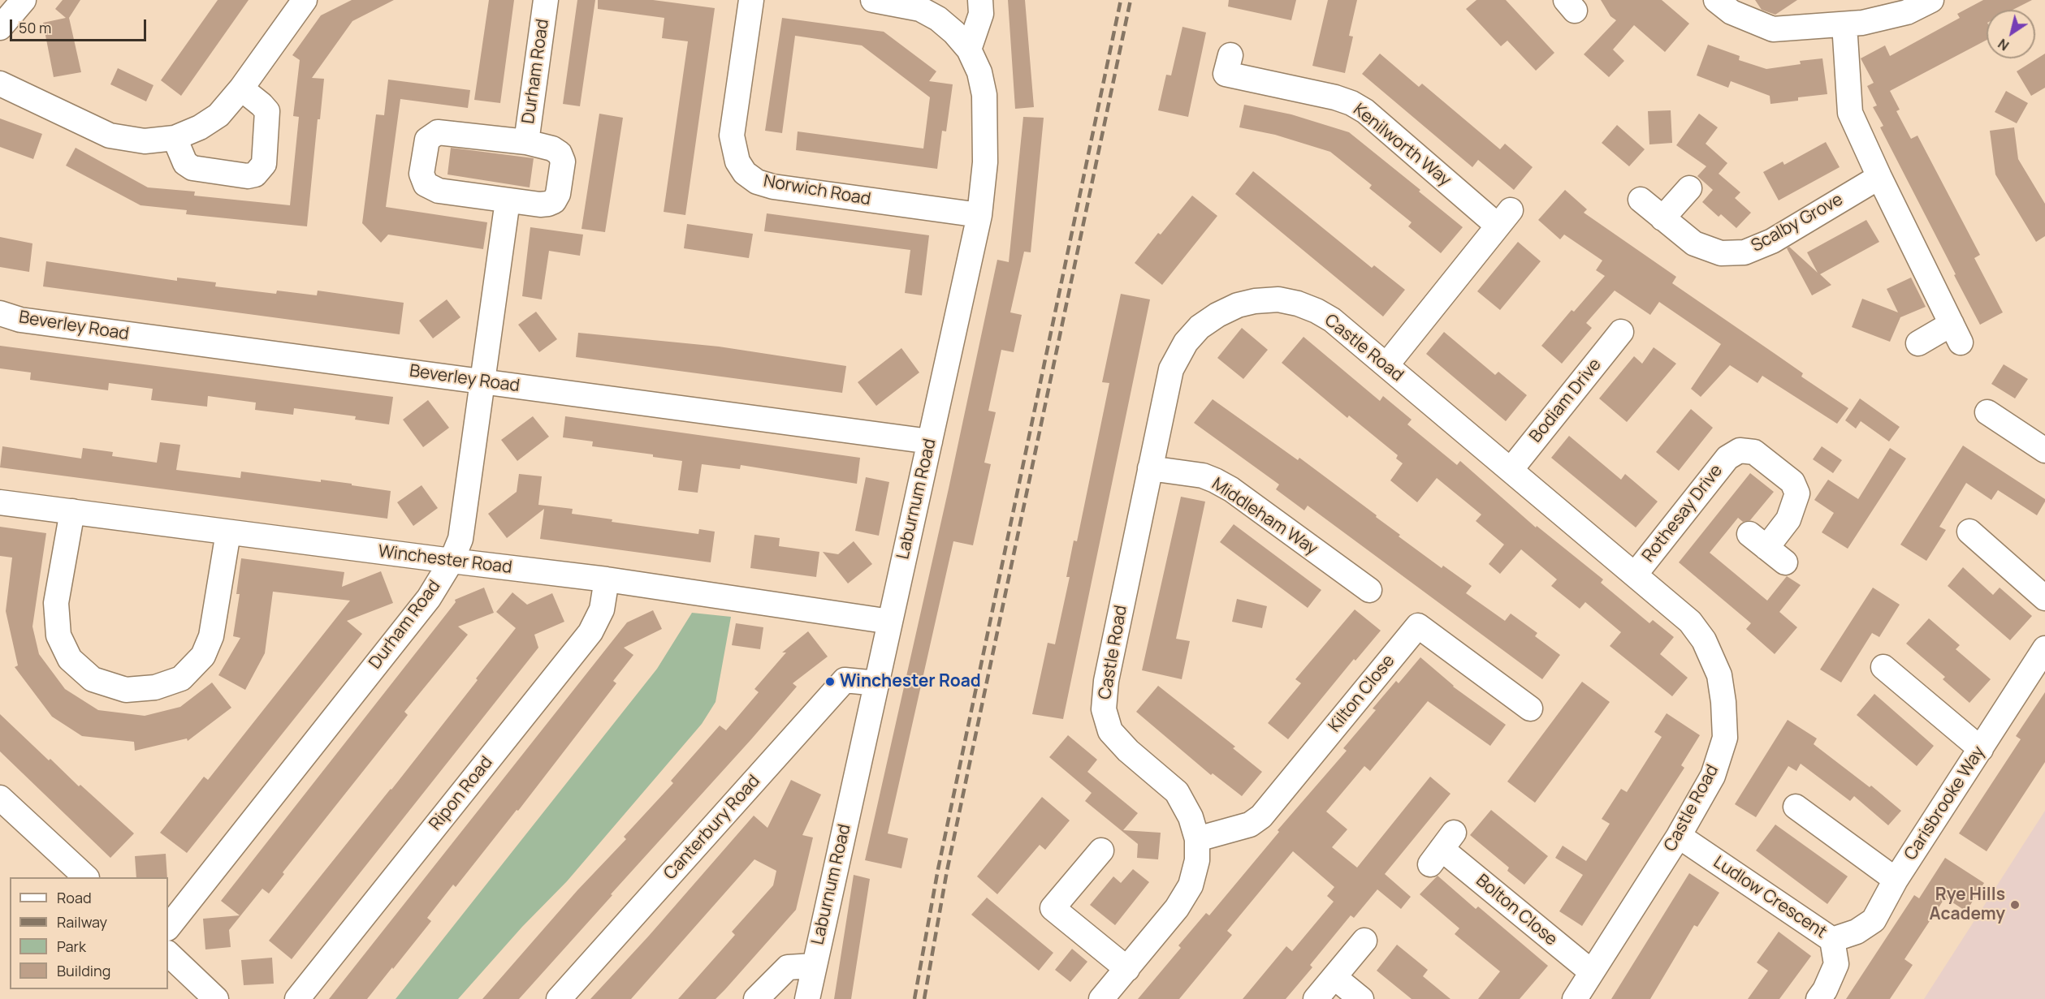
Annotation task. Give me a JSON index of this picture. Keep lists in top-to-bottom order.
{
  "streets": {
    "street": [
      "Durham Road",
      "Kenilworth Way",
      "Norwich Road",
      "Scalby Grove",
      "Beverley Road",
      "Castle Road",
      "Bodiam Drive",
      "Laburnum Road",
      "Rothesay Drive",
      "Middleham Way",
      "Winchester Road",
      "Kilton Close",
      "Ripon Road",
      "Carisbrooke Way",
      "Canterbury Road",
      "Ludlow Crescent",
      "Bolton Close"
    ]
  },
  "crossings": [
    ["Durham Road", "Beverley Road"],
    ["Durham Road", "Winchester Road"],
    ["Kenilworth Way", "Castle Road"],
    ["Norwich Road", "Laburnum Road"],
    ["Beverley Road", "Laburnum Road"],
    ["Castle Road", "Bodiam Drive"],
    ["Castle Road", "Rothesay Drive"],
    ["Castle Road", "Middleham Way"],
    ["Castle Road", "Kilton Close"],
    ["Castle Road", "Ludlow Crescent"],
    ["Castle Road", "Bolton Close"],
    ["Laburnum Road", "Winchester Road"],
    ["Laburnum Road", "Canterbury Road"],
    ["Winchester Road", "Ripon Road"],
    ["Carisbrooke Way", "Ludlow Crescent"]
  ],
  "places": ["Winchester Road", "Rye Hills Academy"],
  "legend": [
    "Road",
    "Railway",
    "Park",
    "Building"
  ],
  "scale_bar": "50 m",
  "north": "bottom left"
}
